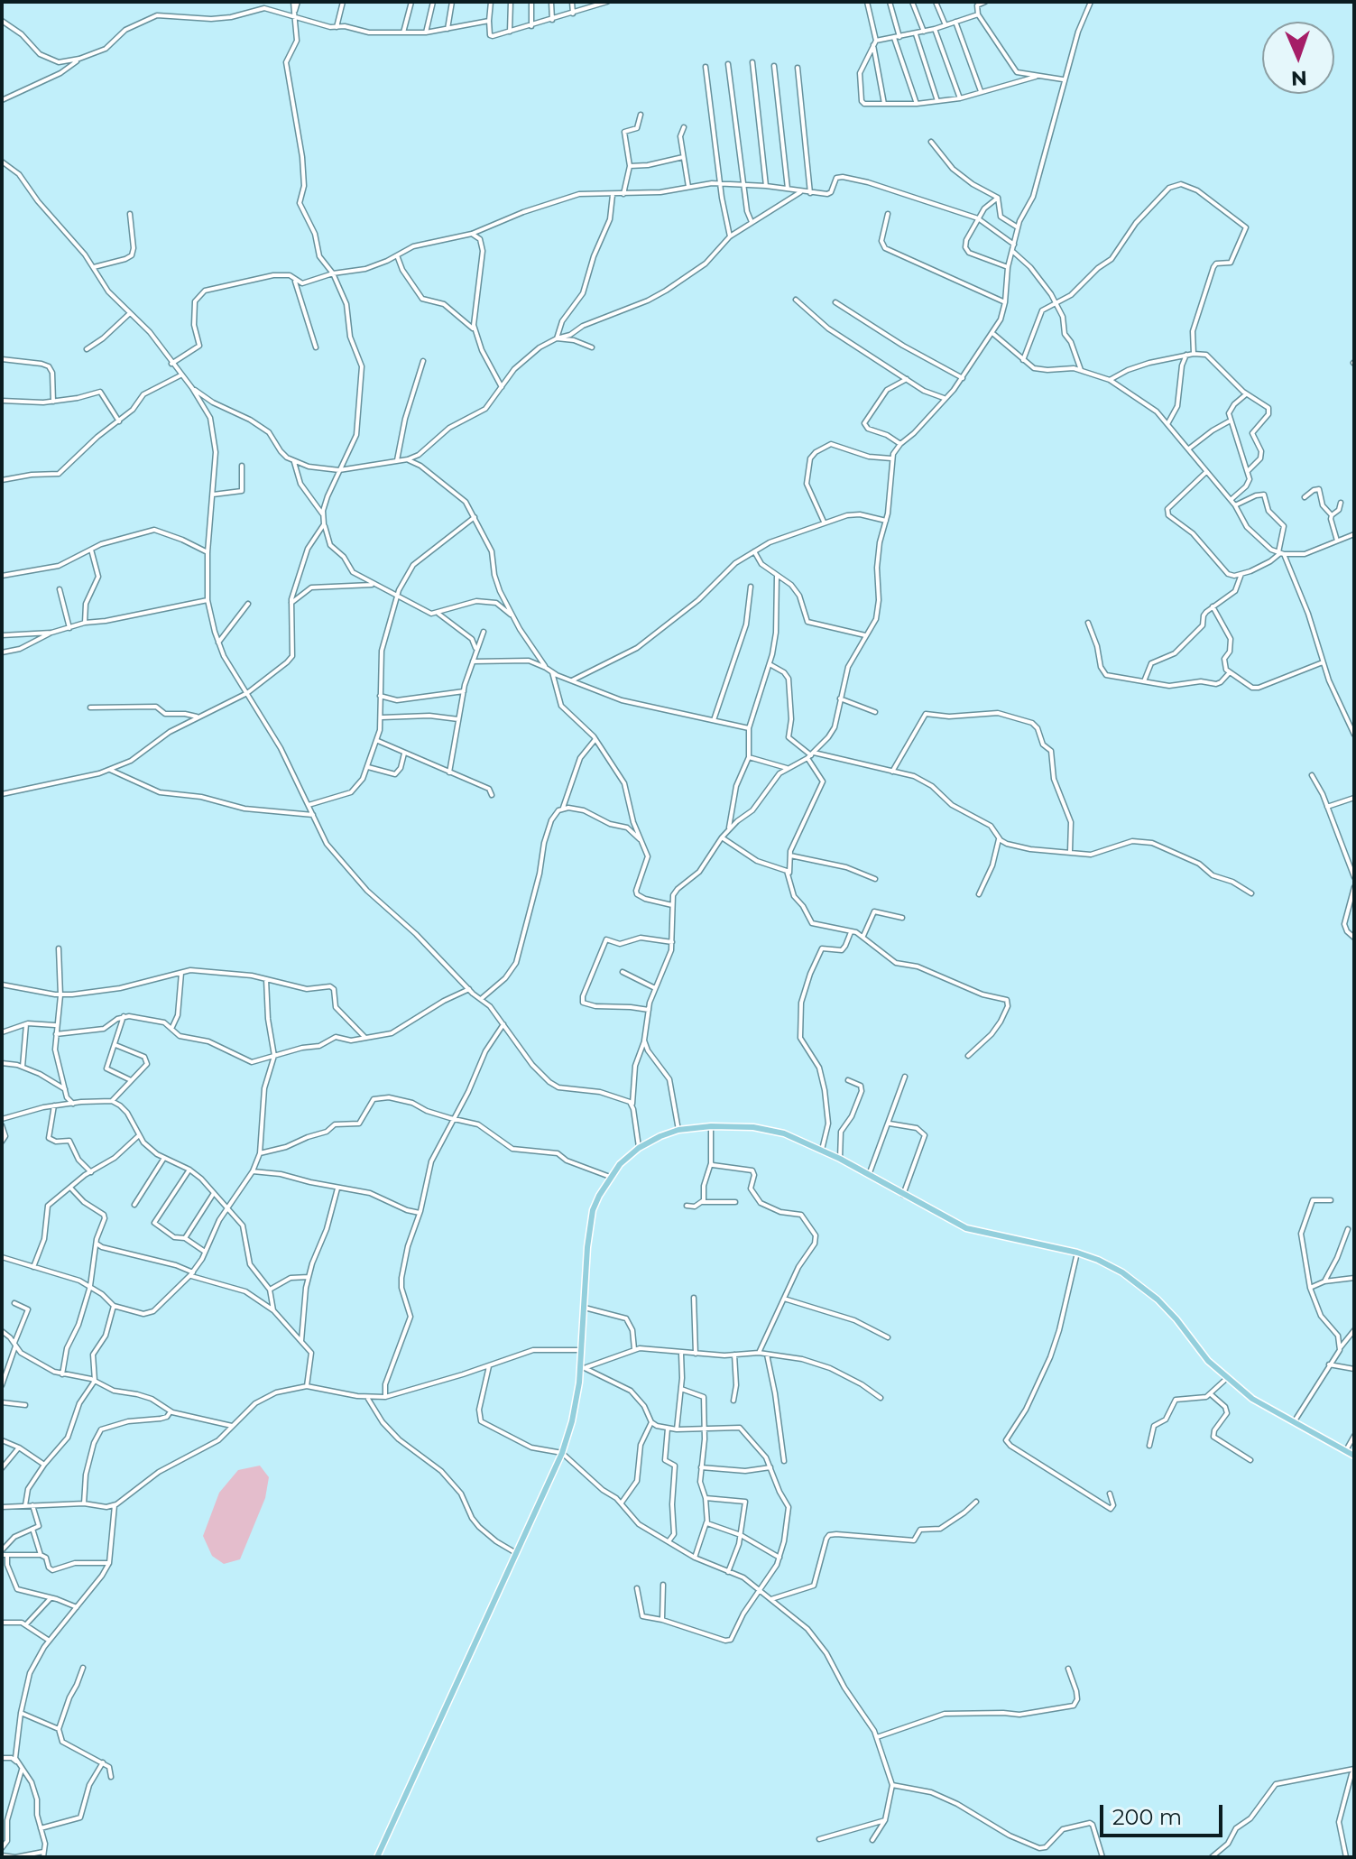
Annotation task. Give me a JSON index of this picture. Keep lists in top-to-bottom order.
{
  "scale_bar": "200 m",
  "north": "bottom"
}
